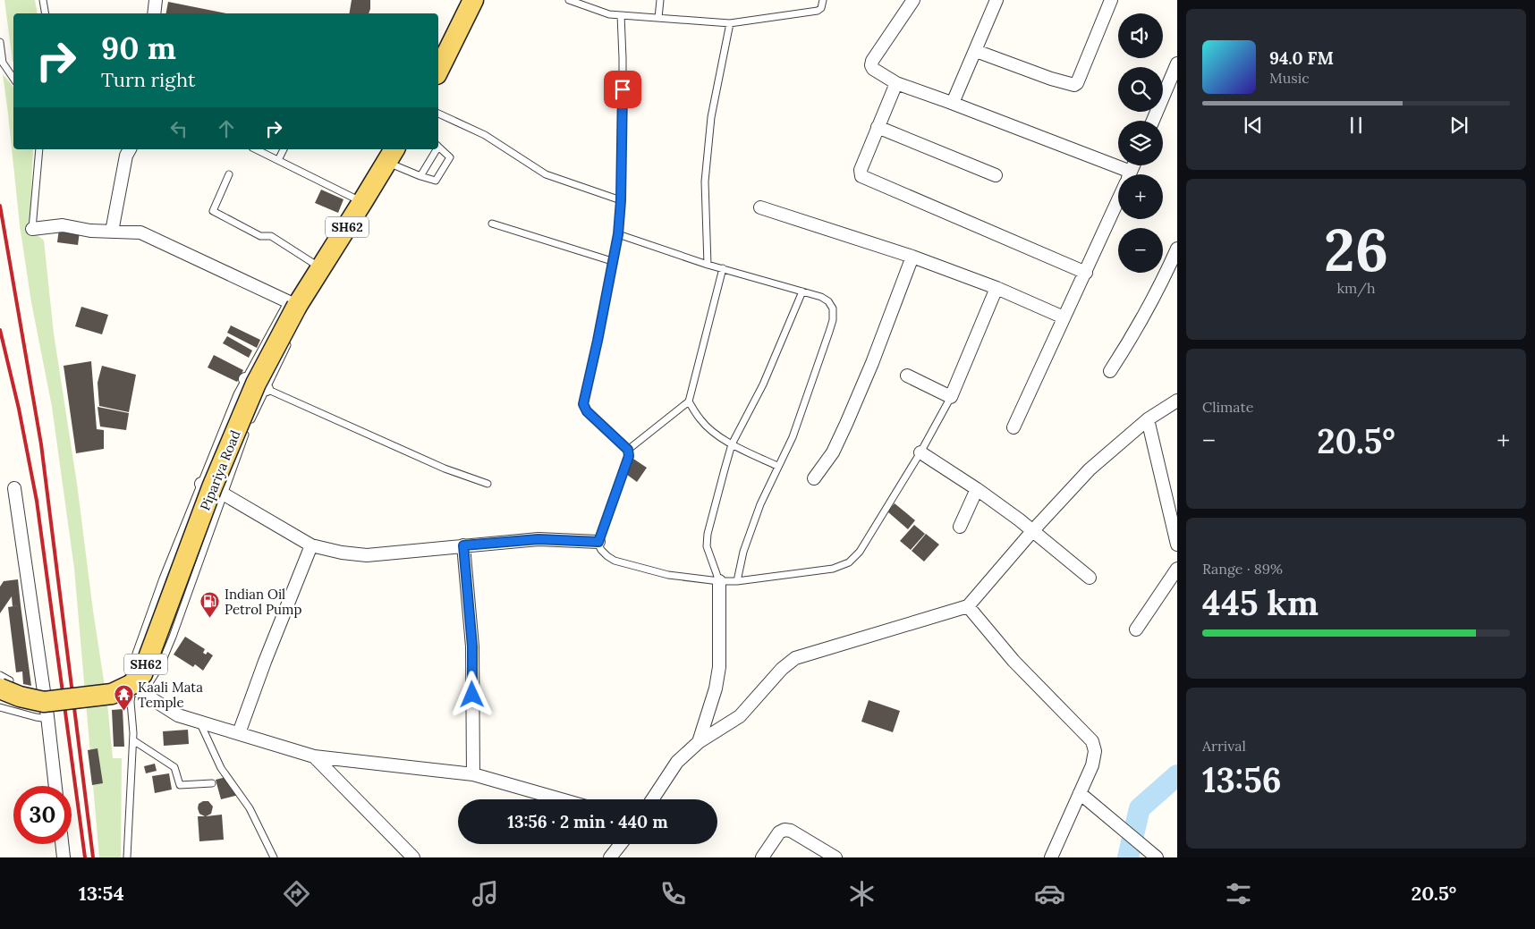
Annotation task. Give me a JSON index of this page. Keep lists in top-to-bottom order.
{
  "streets": {
    "main road": ["SH62", "Pipariya Road"]
  },
  "places": {
    "fuel station": ["Indian Oil Petrol Pump"],
    "temple": ["Kaali Mata Temple"]
  },
  "page": {
    "map_buttons": ["+", "−"],
    "turn": ["90 m", "Turn right"],
    "song": ["94.0 FM", "Music"],
    "tile": [
      ["26", "km/h"],
      "Climate",
      ["Range · 89%", "445 km"],
      ["Arrival", "13:56"]
    ],
    "heat": ["−", "20.5°", "+"],
    "limit": "30",
    "trip": "13:56 · 2 min · 440 m",
    "tabs": ["13:54", "20.5°"]
  }
}
